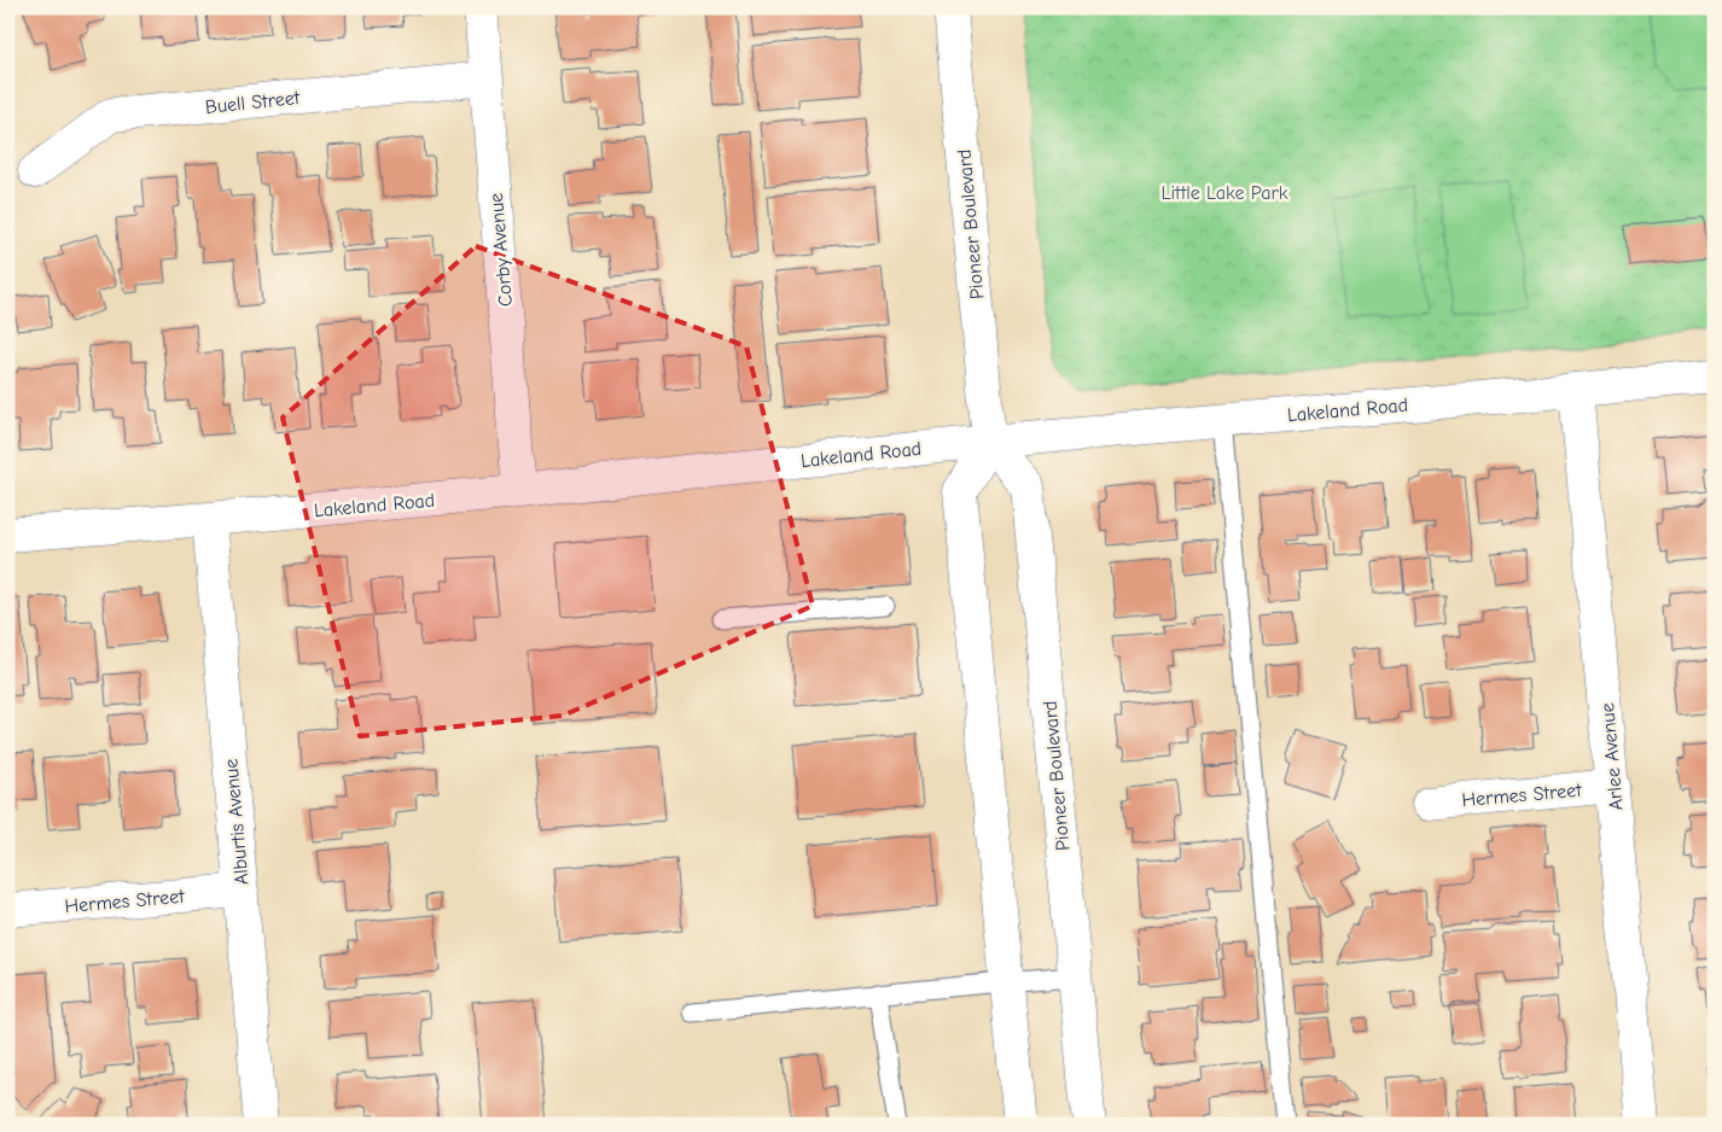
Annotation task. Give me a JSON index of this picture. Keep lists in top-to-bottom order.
{
  "streets": {
    "street": [
      "Buell Street",
      "Pioneer Boulevard",
      "Corby Avenue",
      "Lakeland Road",
      "Arlee Avenue",
      "Hermes Street",
      "Alburtis Avenue"
    ]
  },
  "crossings": [
    ["Buell Street", "Corby Avenue"],
    ["Pioneer Boulevard", "Lakeland Road"],
    ["Corby Avenue", "Lakeland Road"],
    ["Lakeland Road", "Arlee Avenue"],
    ["Lakeland Road", "Alburtis Avenue"],
    ["Arlee Avenue", "Hermes Street"],
    ["Hermes Street", "Alburtis Avenue"]
  ],
  "parks": ["Little Lake Park"]
}
